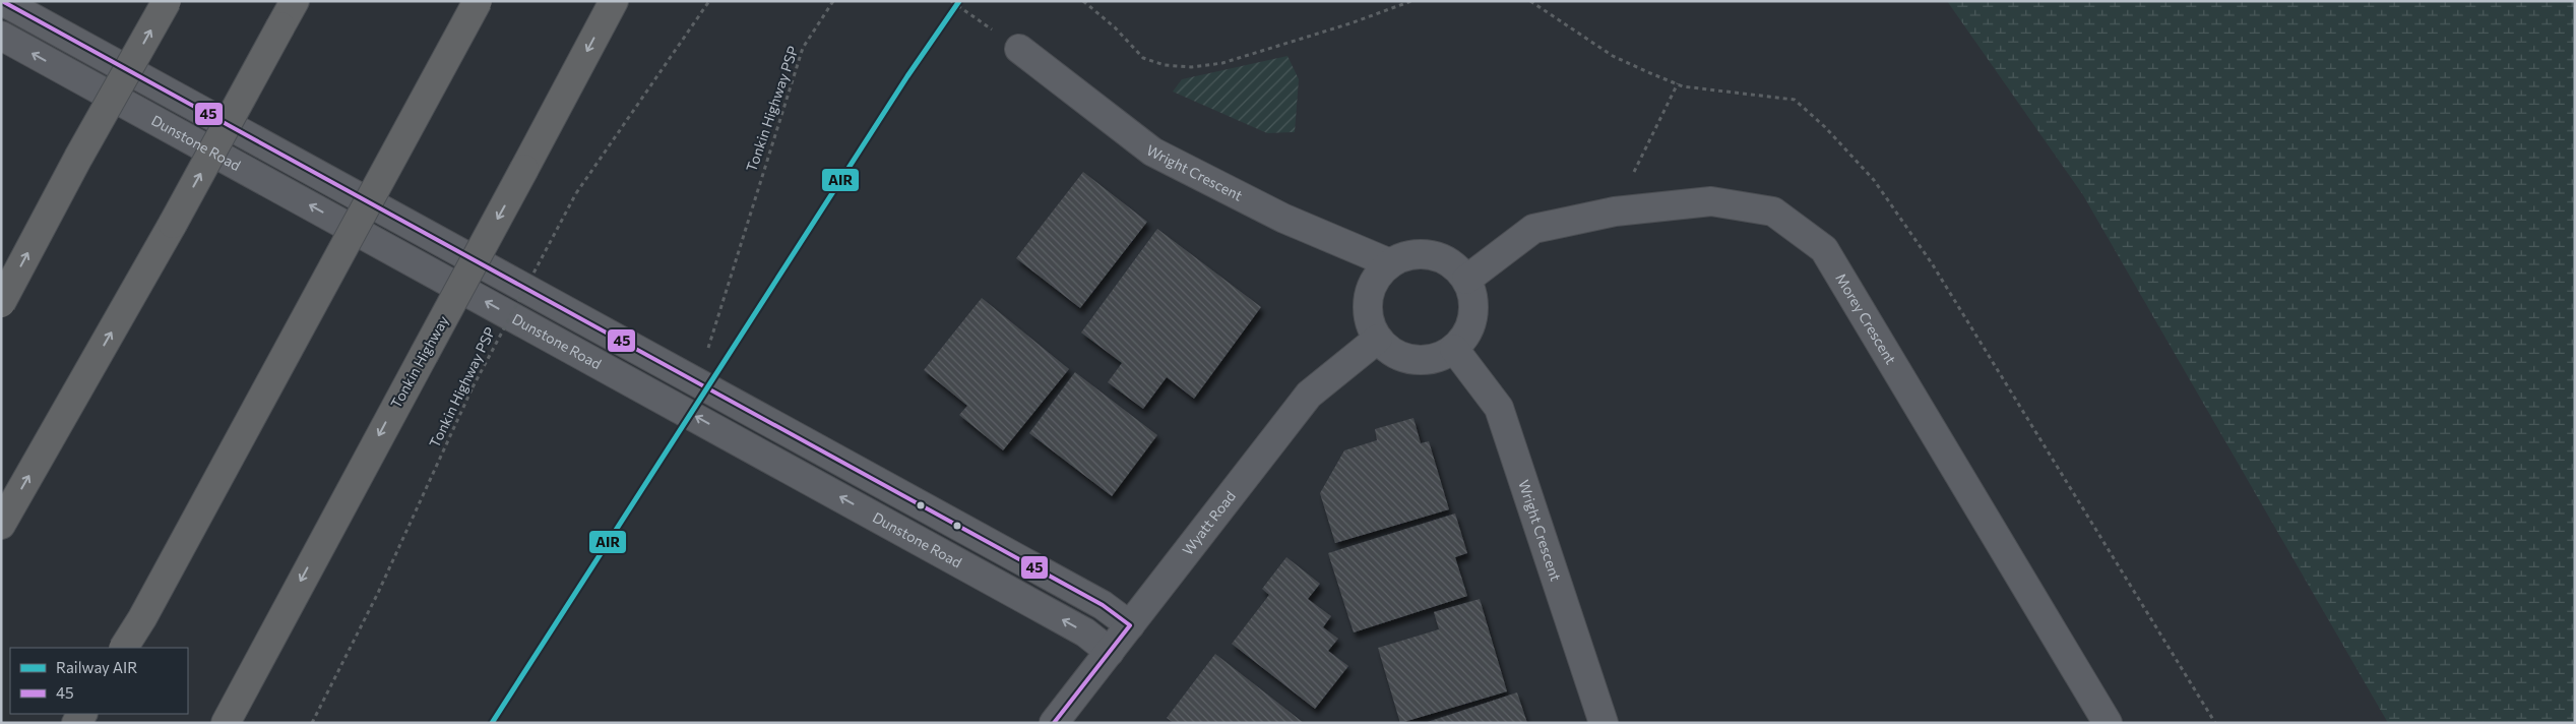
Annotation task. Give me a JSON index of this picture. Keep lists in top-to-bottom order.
{
  "streets": {
    "highway": ["Tonkin Highway"],
    "street": [
      "Dunstone Road",
      "Wright Crescent",
      "Morey Crescent",
      "Wyatt Road"
    ],
    "path": ["Tonkin Highway PSP"]
  },
  "crossings": [
    ["Dunstone Road", "Wyatt Road"],
    ["Wright Crescent", "Morey Crescent"],
    ["Wright Crescent", "Wyatt Road"],
    ["Morey Crescent", "Wyatt Road"]
  ],
  "lines": ["rail line AIR", "transit line 45"],
  "legend": ["Railway AIR", "45"]
}
